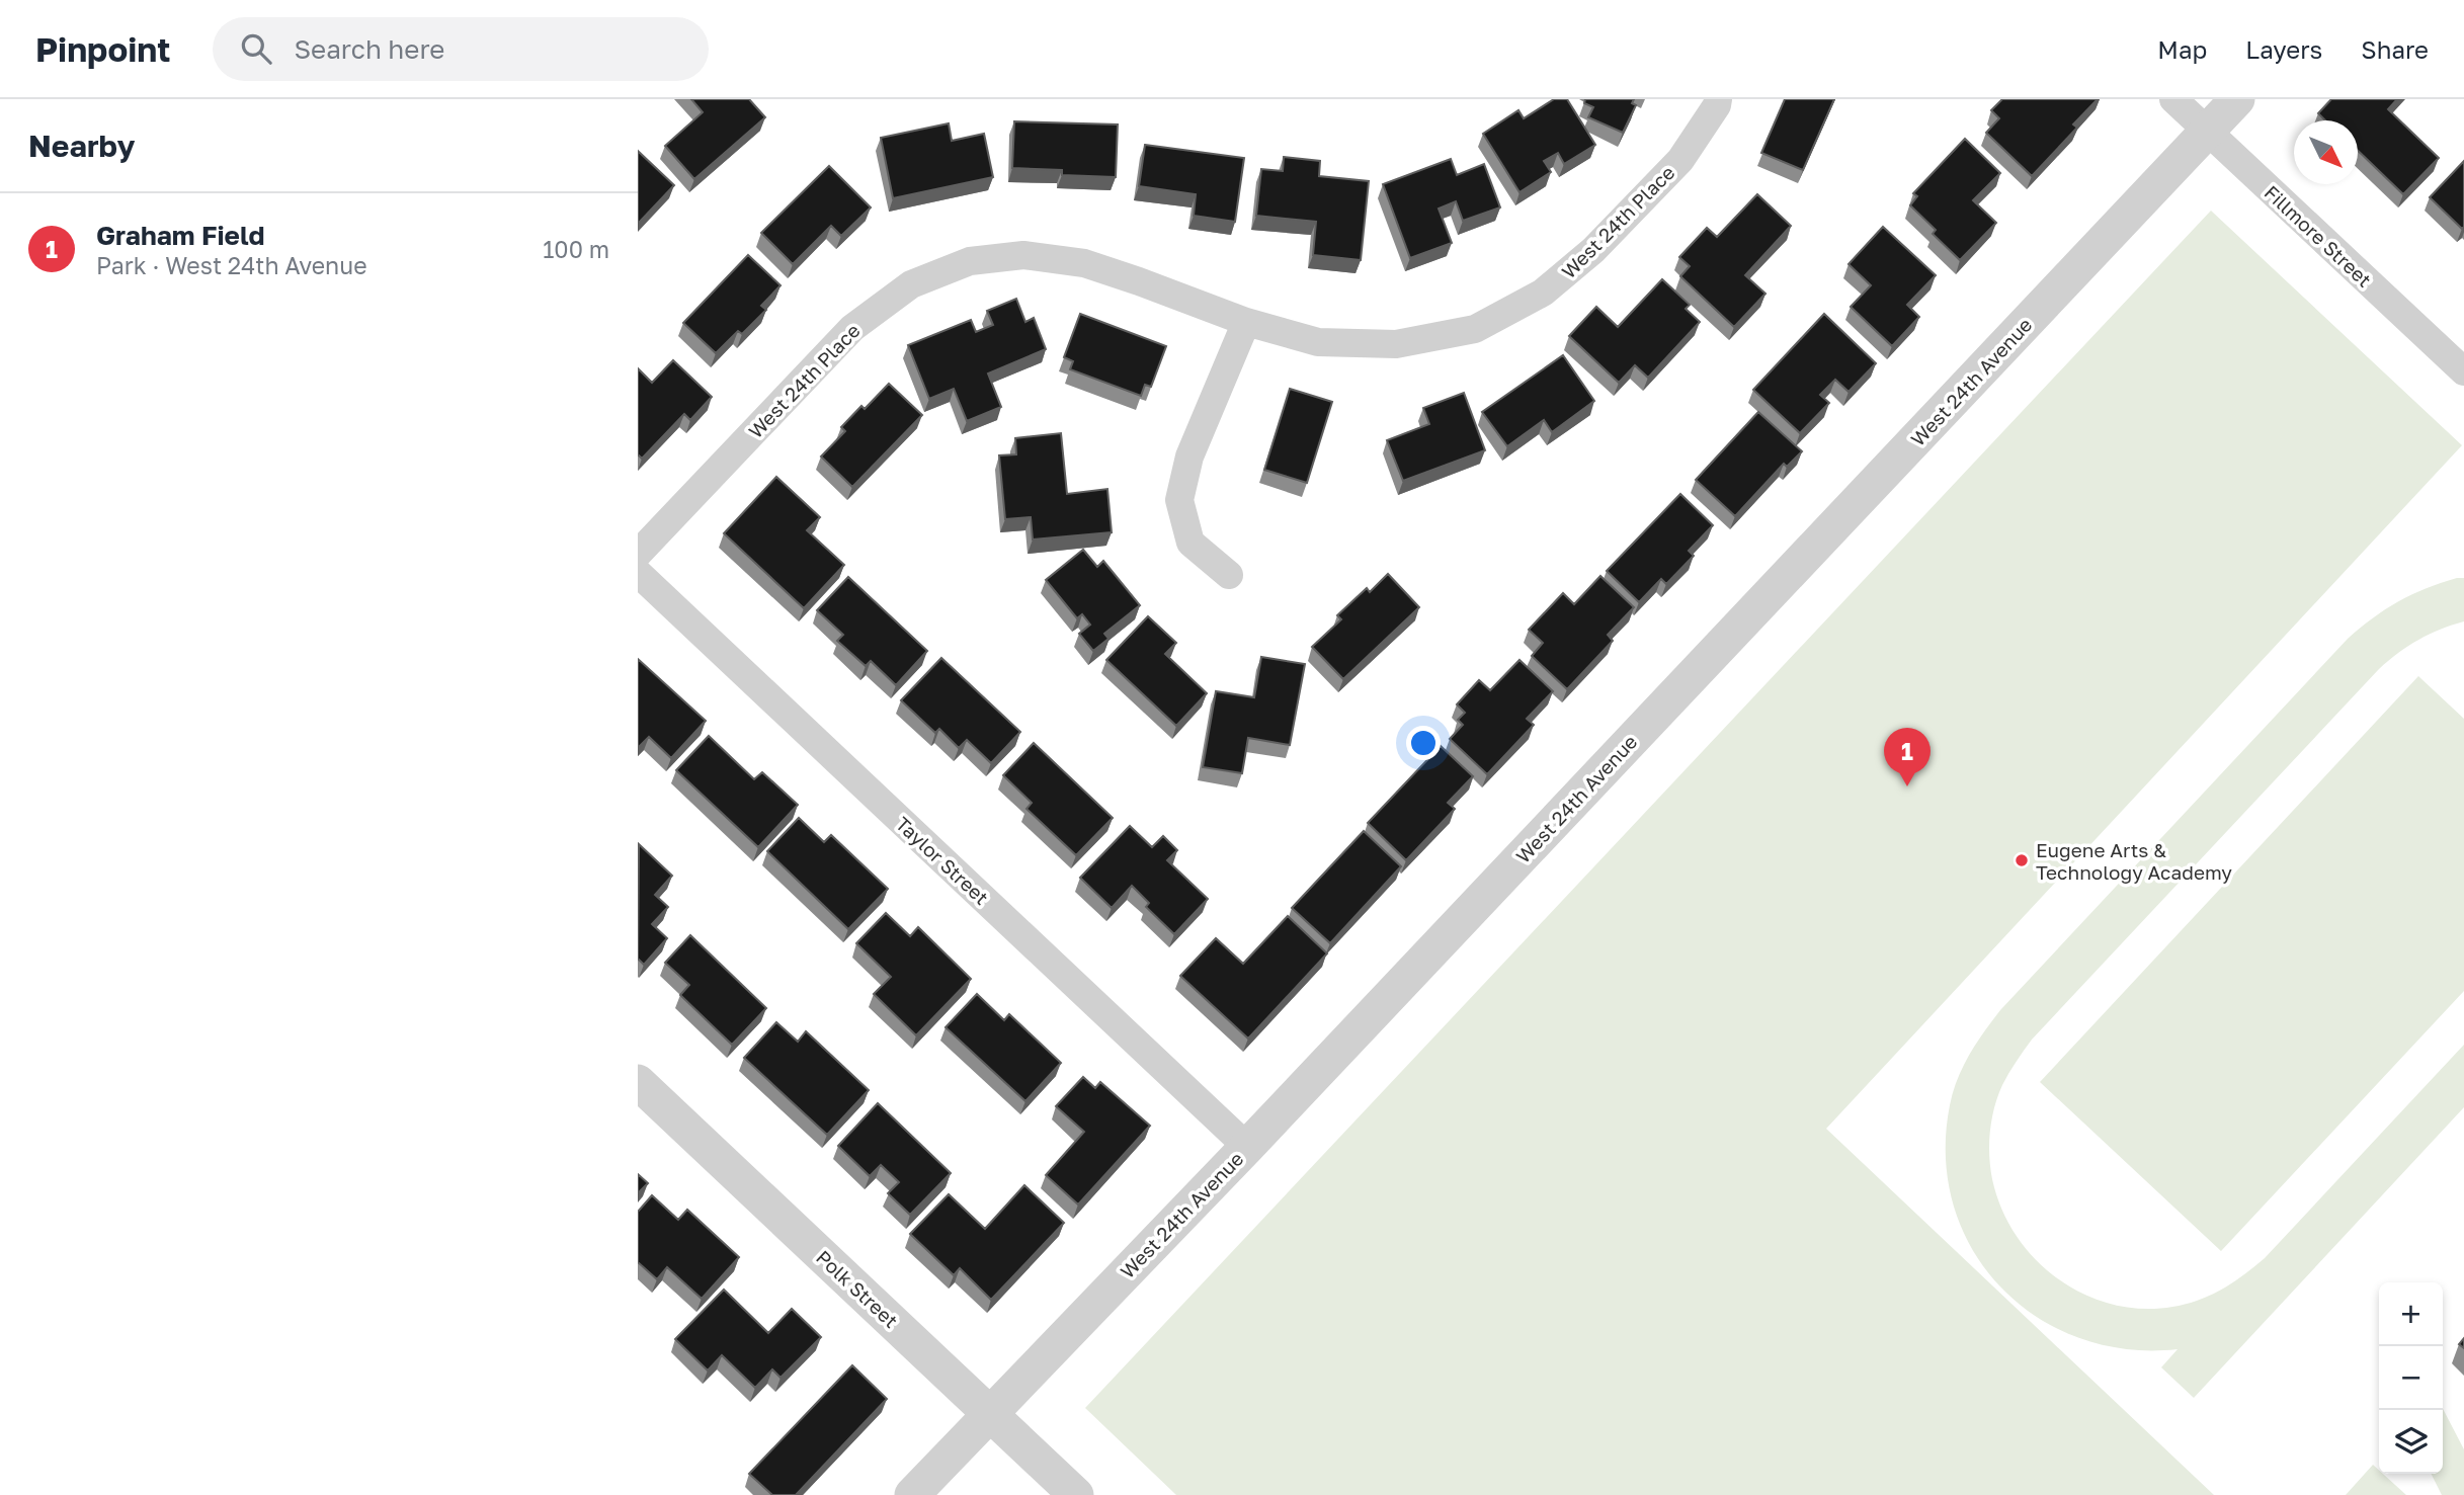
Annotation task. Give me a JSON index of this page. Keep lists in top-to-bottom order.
{
  "streets": {
    "street": [
      "West 24th Place",
      "Fillmore Street",
      "West 24th Avenue",
      "Taylor Street",
      "Polk Street"
    ]
  },
  "crossings": [
    ["Fillmore Street", "West 24th Avenue"],
    ["West 24th Avenue", "Taylor Street"],
    ["West 24th Avenue", "Polk Street"]
  ],
  "places": ["Eugene Arts & Technology Academy"],
  "north": "bottom right",
  "page": {
    "header": "Pinpoint",
    "search": "Search here",
    "nav": ["Map", "Layers", "Share"],
    "heading": "Nearby",
    "list": [
      {
        "mark": "1",
        "name": "Graham Field",
        "note": "Park · West 24th Avenue",
        "value": "100 m"
      }
    ],
    "pins": "1",
    "map_buttons": ["+", "−"]
  }
}
